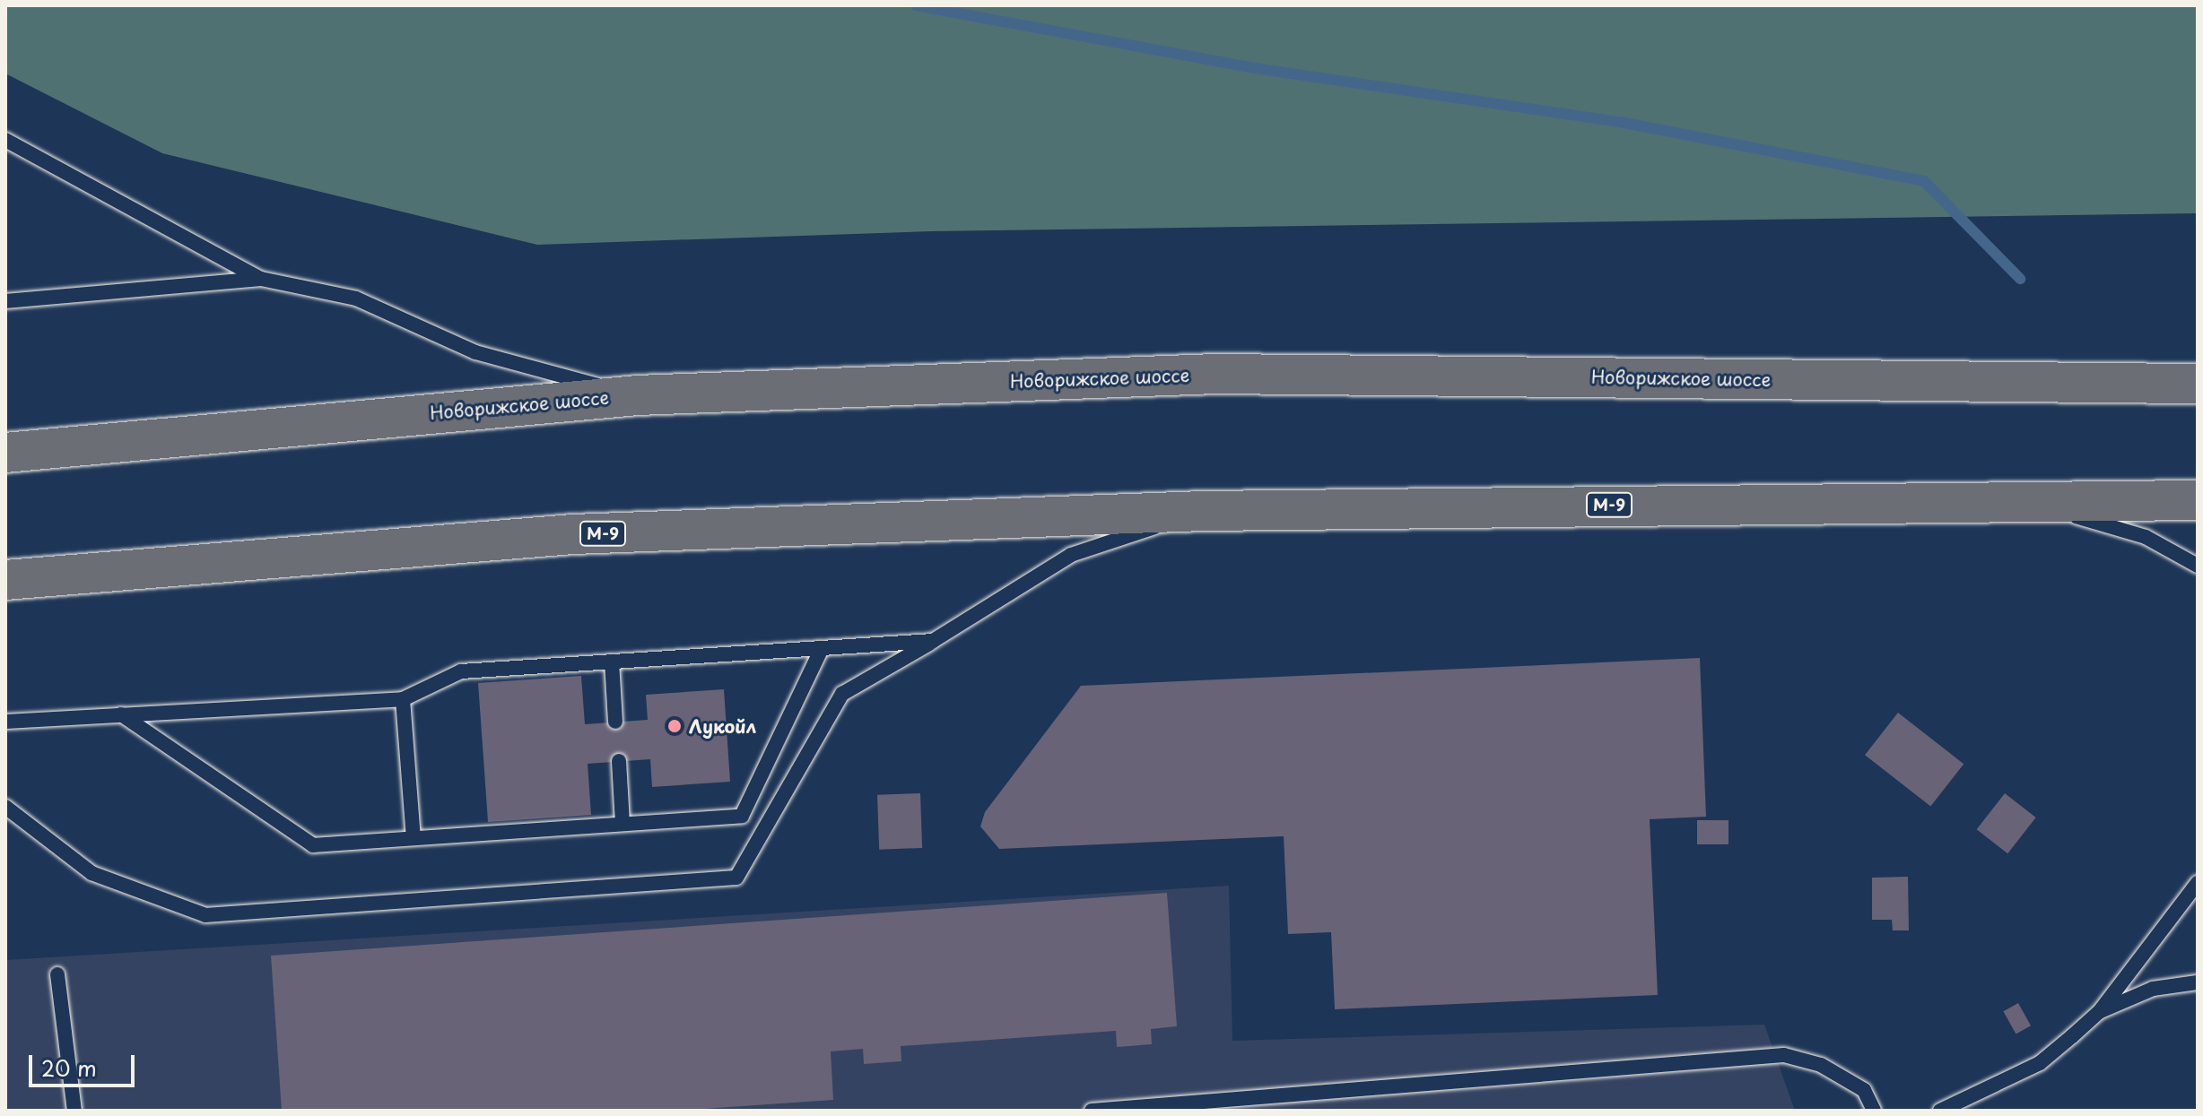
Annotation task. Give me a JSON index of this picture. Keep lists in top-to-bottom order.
{
  "streets": {
    "highway": ["Новорижское шоссе", "М-9"]
  },
  "places": ["Лукойл"],
  "scale_bar": "20 m"
}
